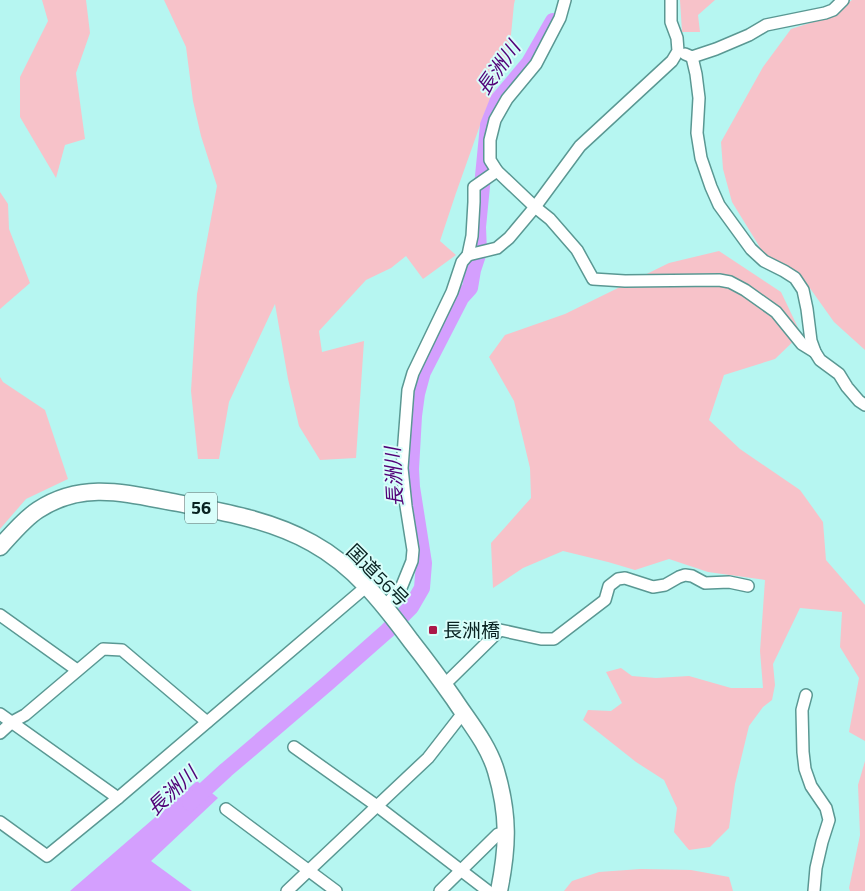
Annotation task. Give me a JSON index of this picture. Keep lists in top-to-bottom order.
{
  "streets": {
    "highway": ["56", "国道56号"]
  },
  "water": ["長洲川"],
  "places": {
    "transit": ["長洲橋"]
  }
}
